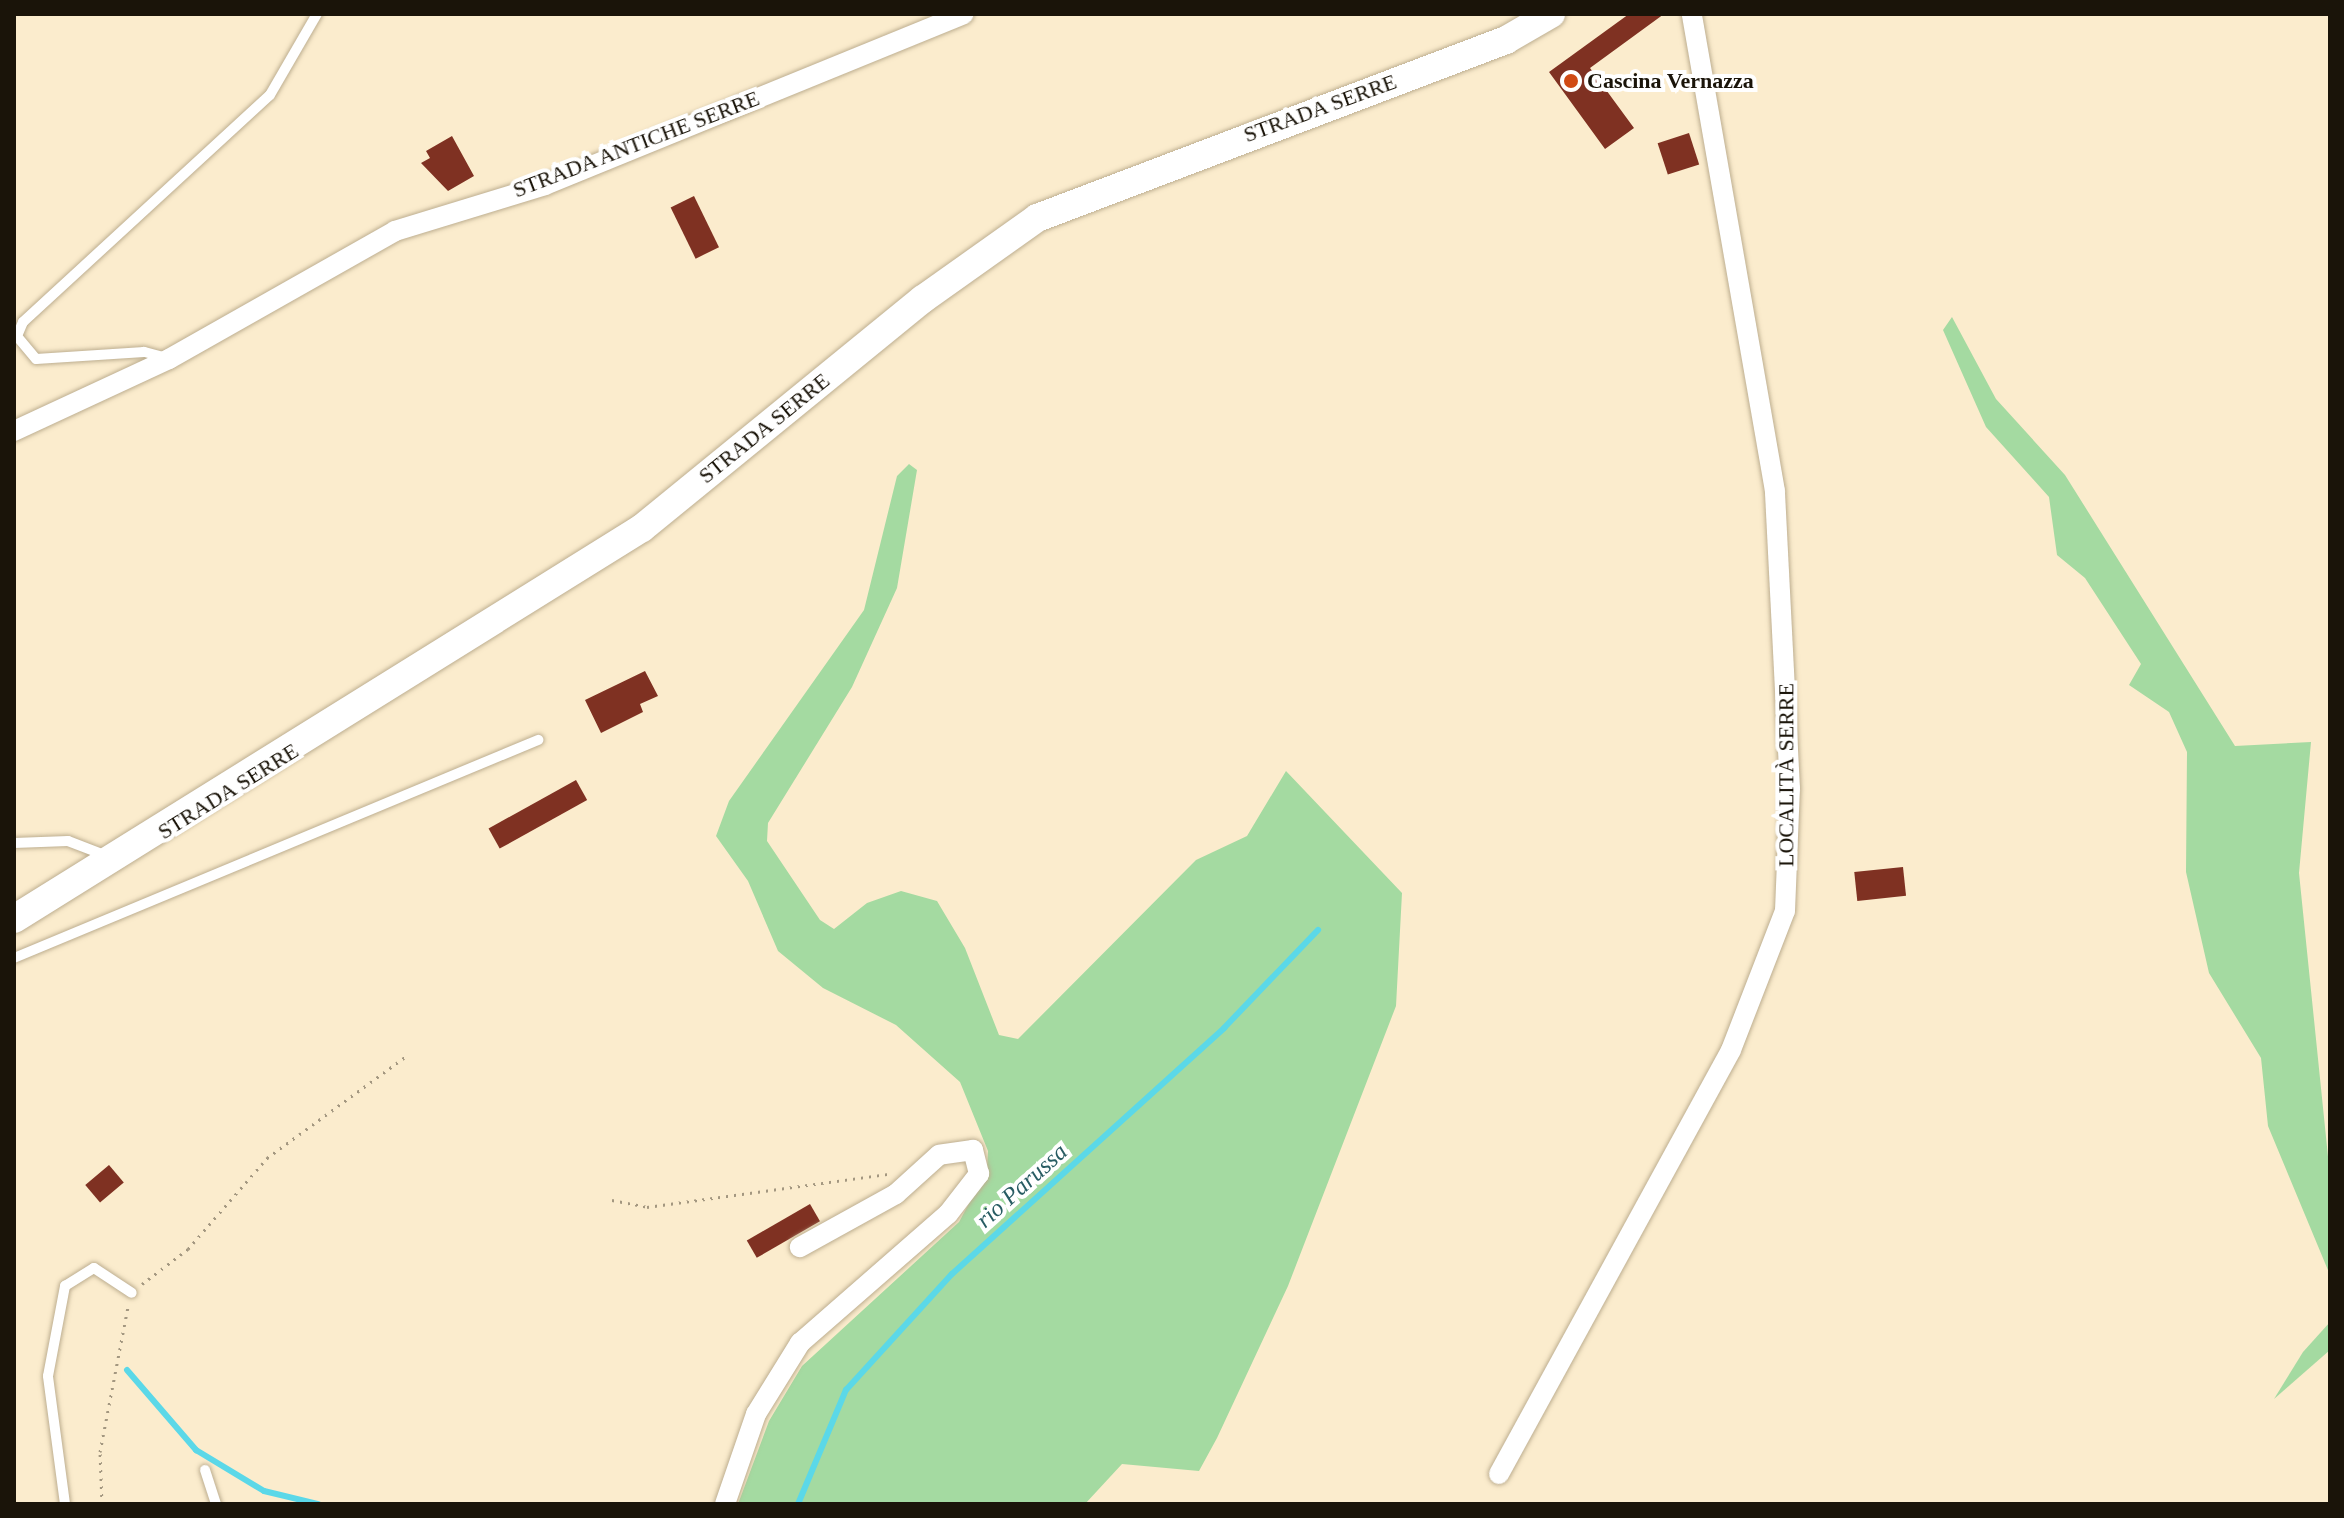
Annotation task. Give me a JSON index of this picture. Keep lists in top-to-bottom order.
{
  "streets": {
    "main road": ["STRADA SERRE"],
    "street": ["STRADA ANTICHE SERRE", "LOCALITÀ SERRE"]
  },
  "water": ["rio Parussa"],
  "places": ["Cascina Vernazza"]
}
